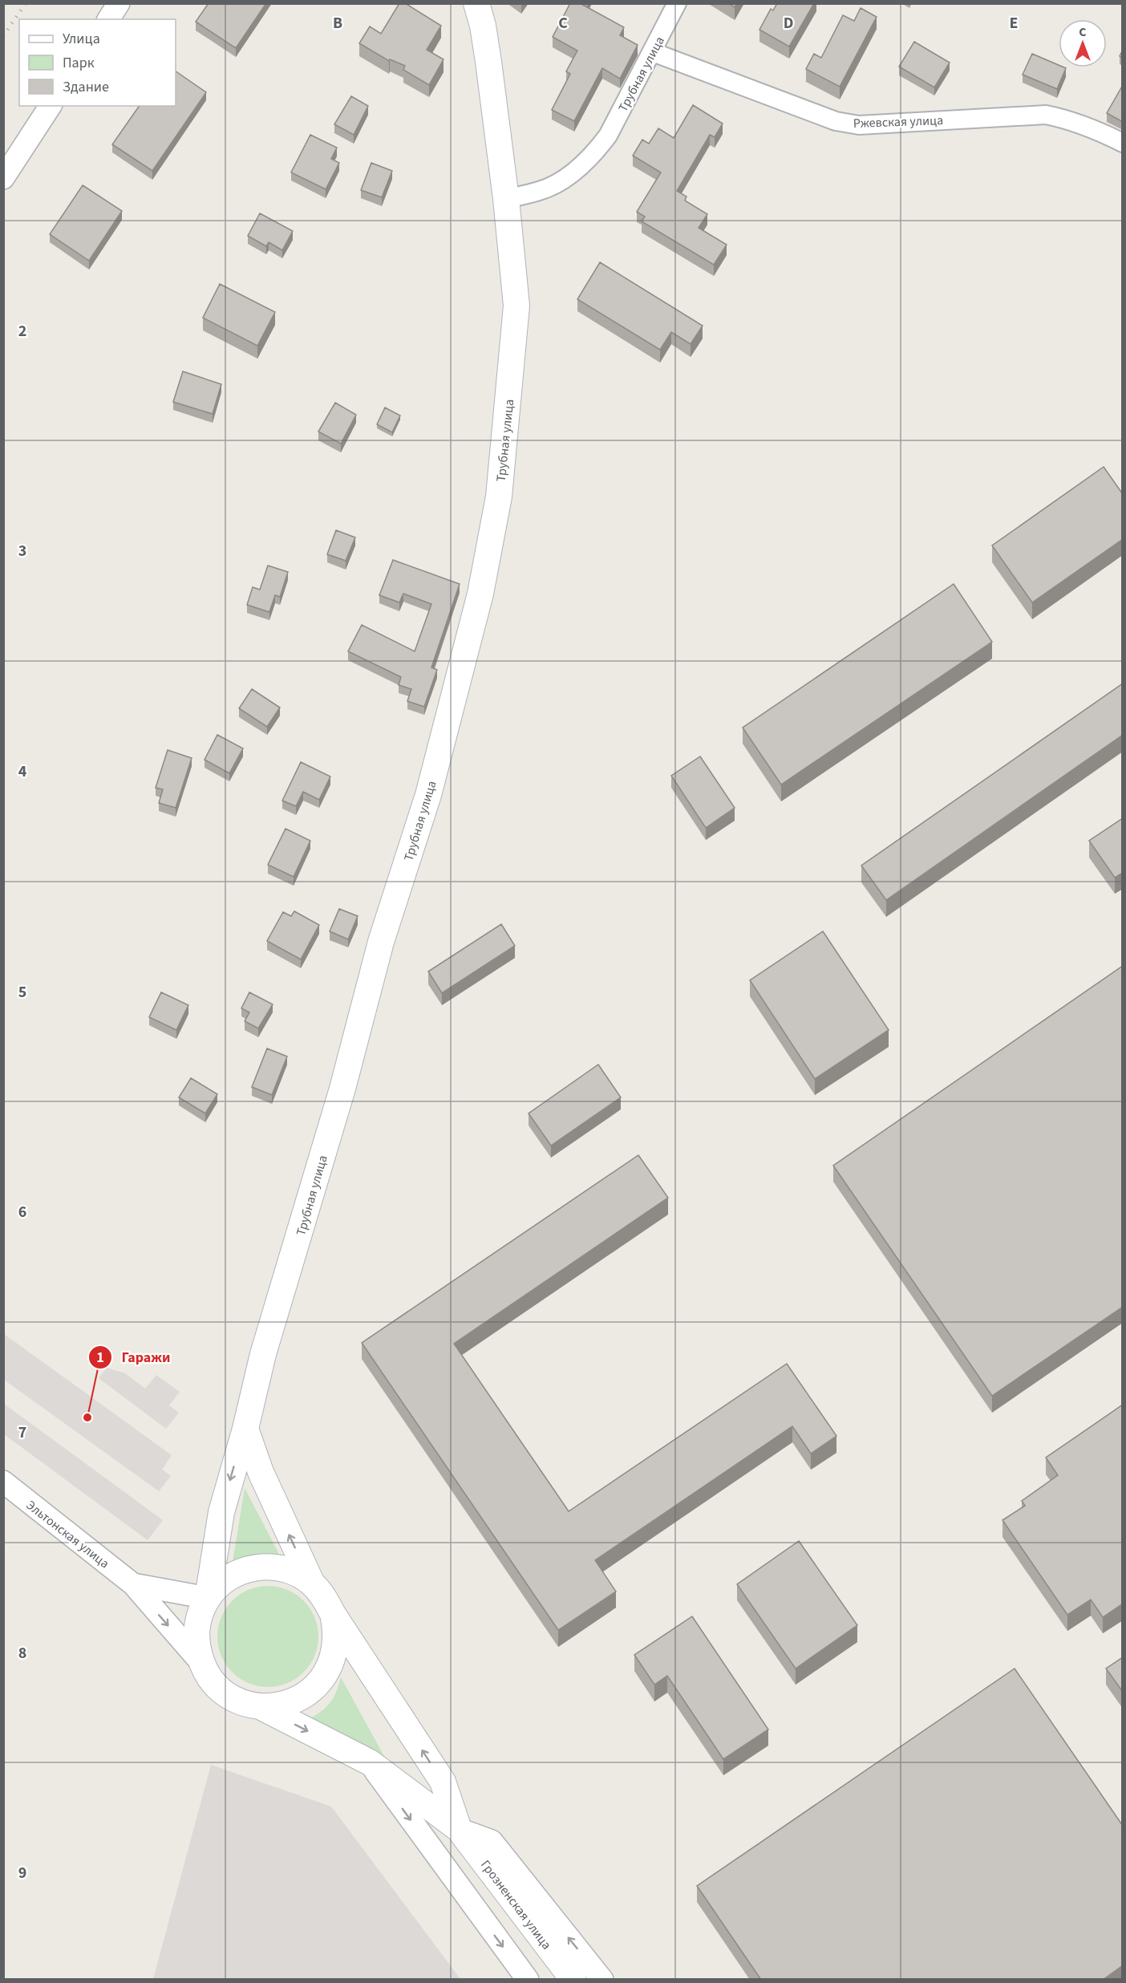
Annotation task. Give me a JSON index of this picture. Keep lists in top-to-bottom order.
{
  "streets": {
    "main road": ["Трубная улица", "Грозненская улица"],
    "street": ["Ржевская улица", "Эльтонская улица"]
  },
  "crossings": [
    ["Трубная улица", "Ржевская улица"],
    ["Трубная улица", "Эльтонская улица"]
  ],
  "one_way": ["Эльтонская улица"],
  "places": ["Гаражи"],
  "legend": ["Улица", "Парк", "Здание"],
  "north": "top",
  "grid": {
    "columns": [
      "B",
      "C",
      "D",
      "E"
    ],
    "rows": [
      "2",
      "3",
      "4",
      "5",
      "6",
      "7",
      "8",
      "9"
    ]
  }
}
